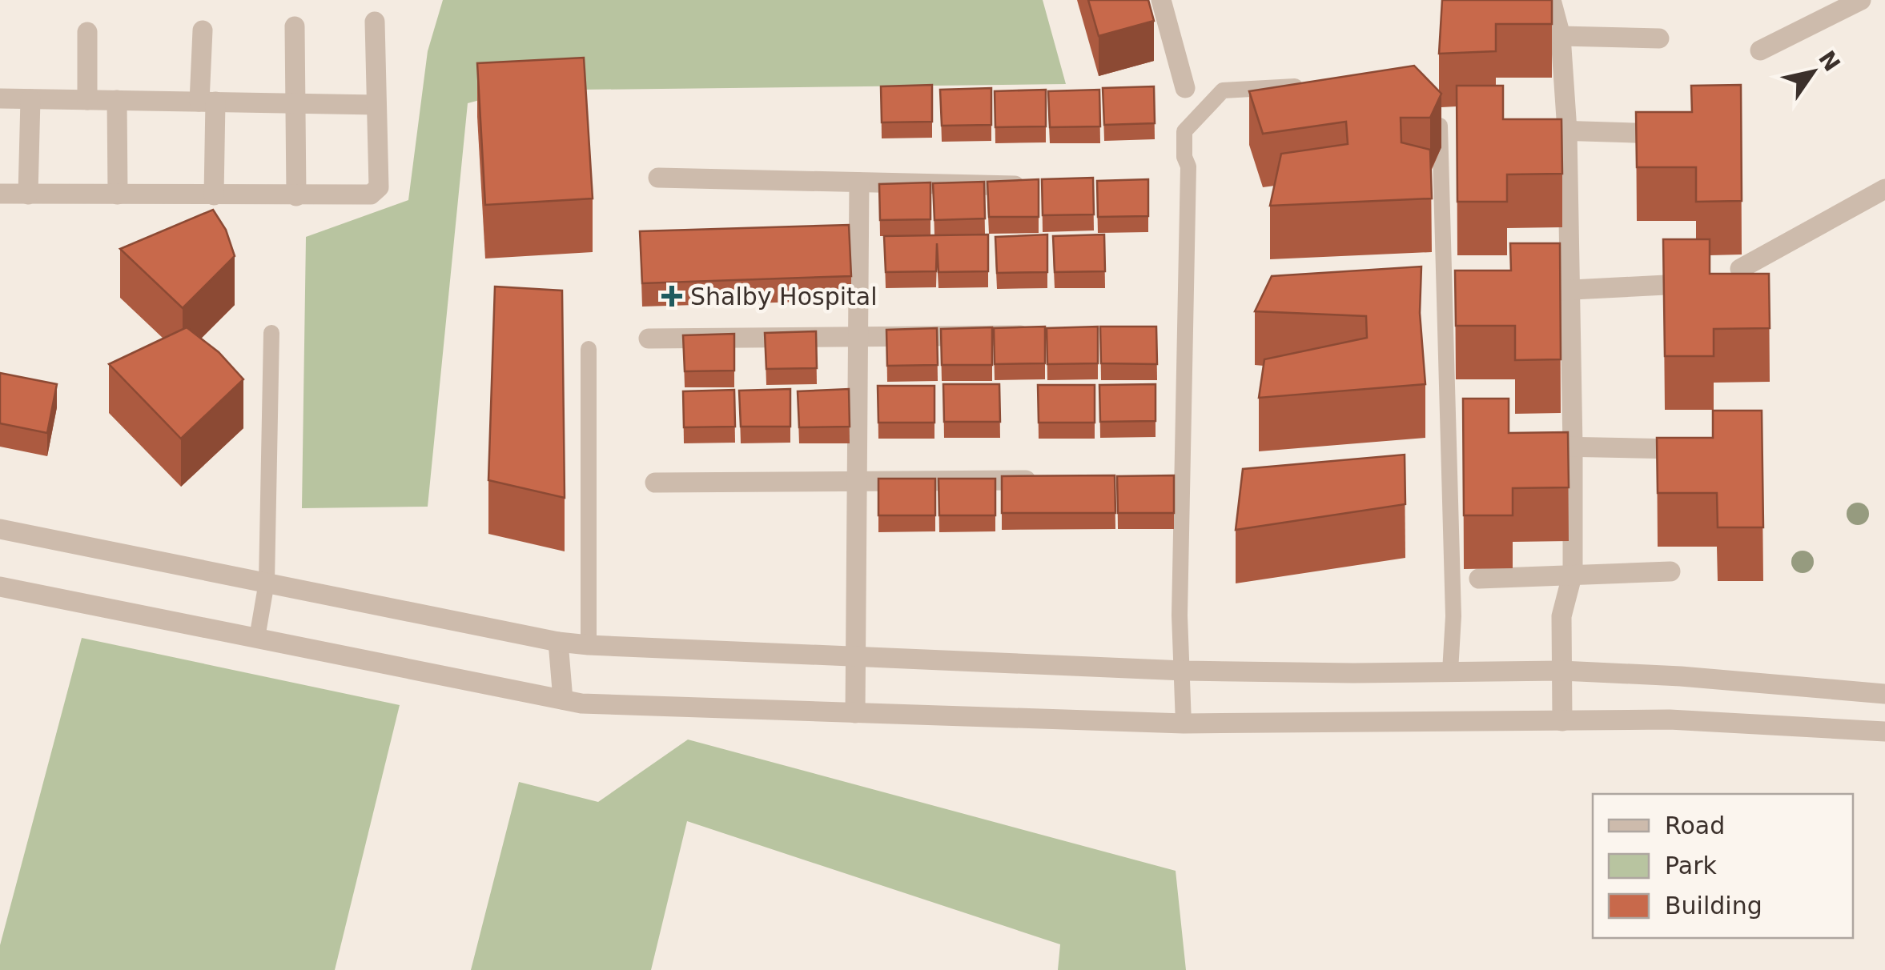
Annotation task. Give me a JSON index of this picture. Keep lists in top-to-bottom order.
{
  "places": {
    "health": ["Shalby Hospital"]
  },
  "legend": ["Road", "Park", "Building"],
  "north": "top right"
}
